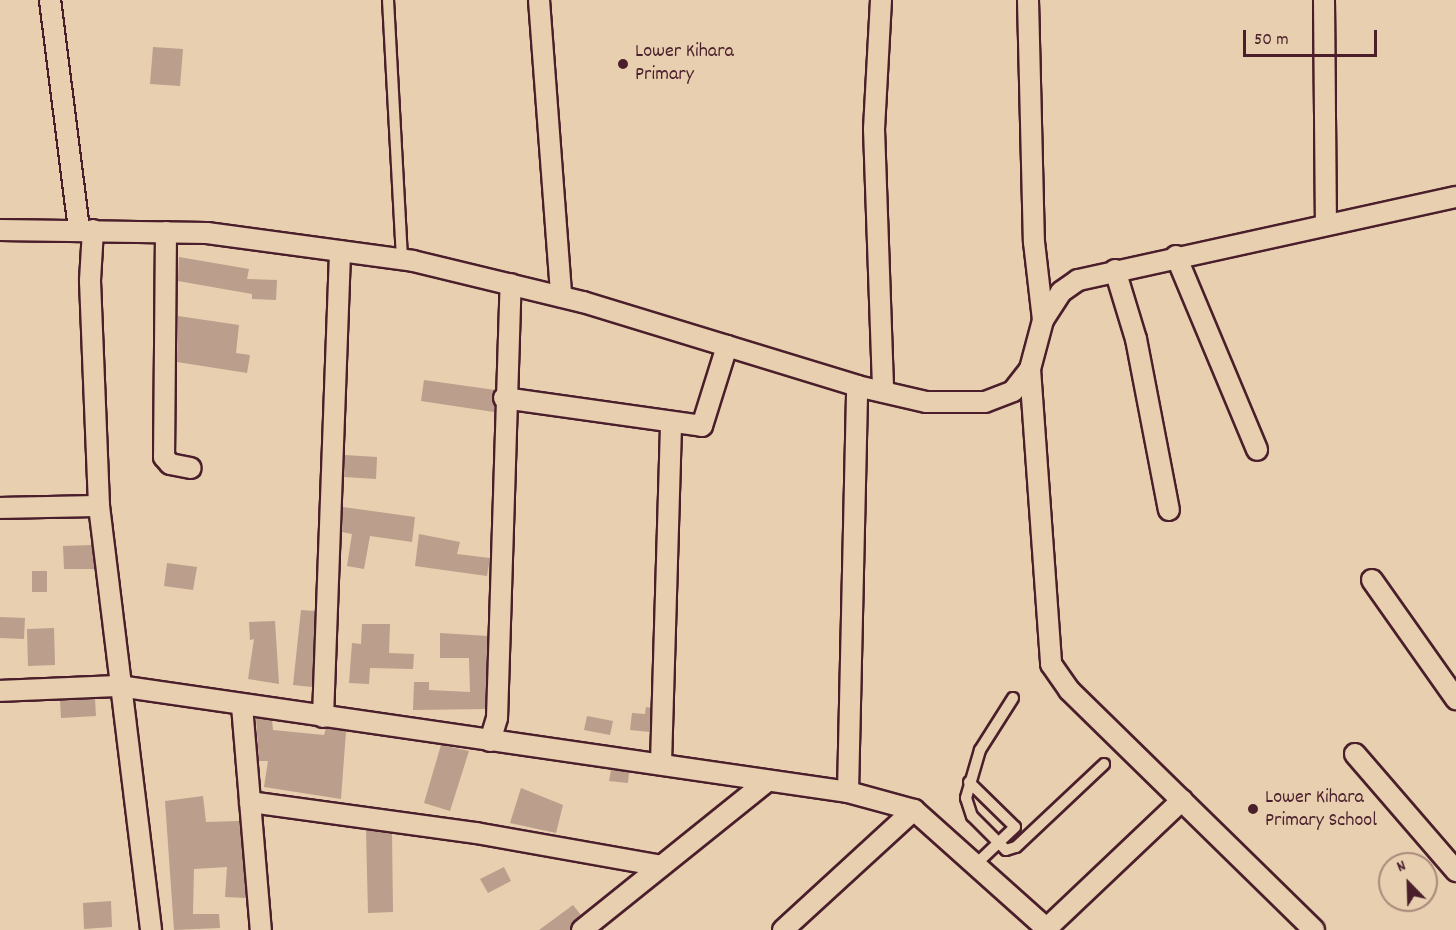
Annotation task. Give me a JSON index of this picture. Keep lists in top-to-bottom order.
{
  "places": ["Lower Kihara Primary", "Lower Kihara Primary School"],
  "scale_bar": "50 m",
  "north": "top left"
}
